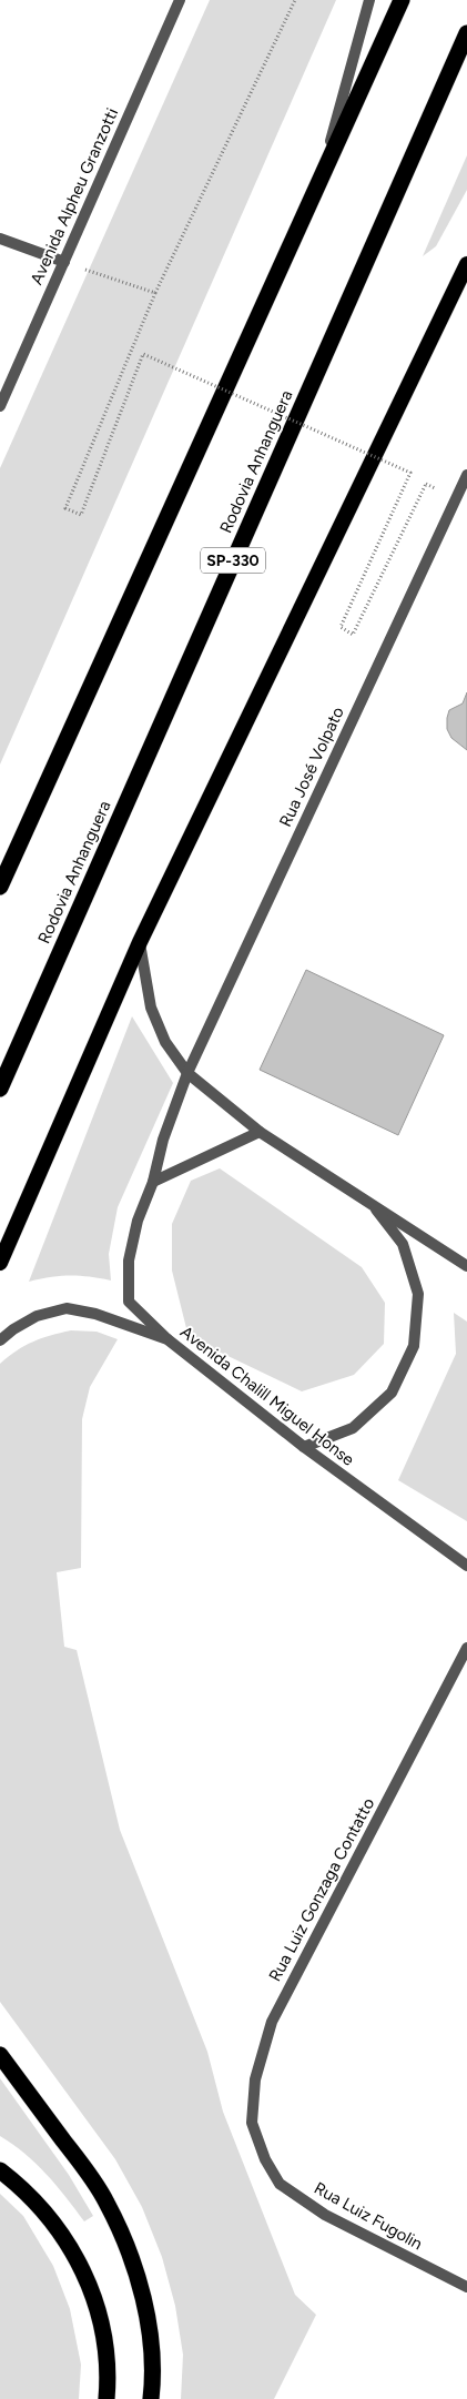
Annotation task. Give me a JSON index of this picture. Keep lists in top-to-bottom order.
{
  "streets": {
    "highway": ["Rodovia Anhanguera", "SP-330"],
    "street": [
      "Avenida Alpheu Granzotti",
      "Rua José Volpato",
      "Avenida Chalill Miguel Honse",
      "Rua Luiz Gonzaga Contatto",
      "Rua Luiz Fugolin"
    ]
  },
  "crossings": [
    ["Rua José Volpato", "Avenida Chalill Miguel Honse"],
    ["Rua Luiz Gonzaga Contatto", "Rua Luiz Fugolin"]
  ]
}
